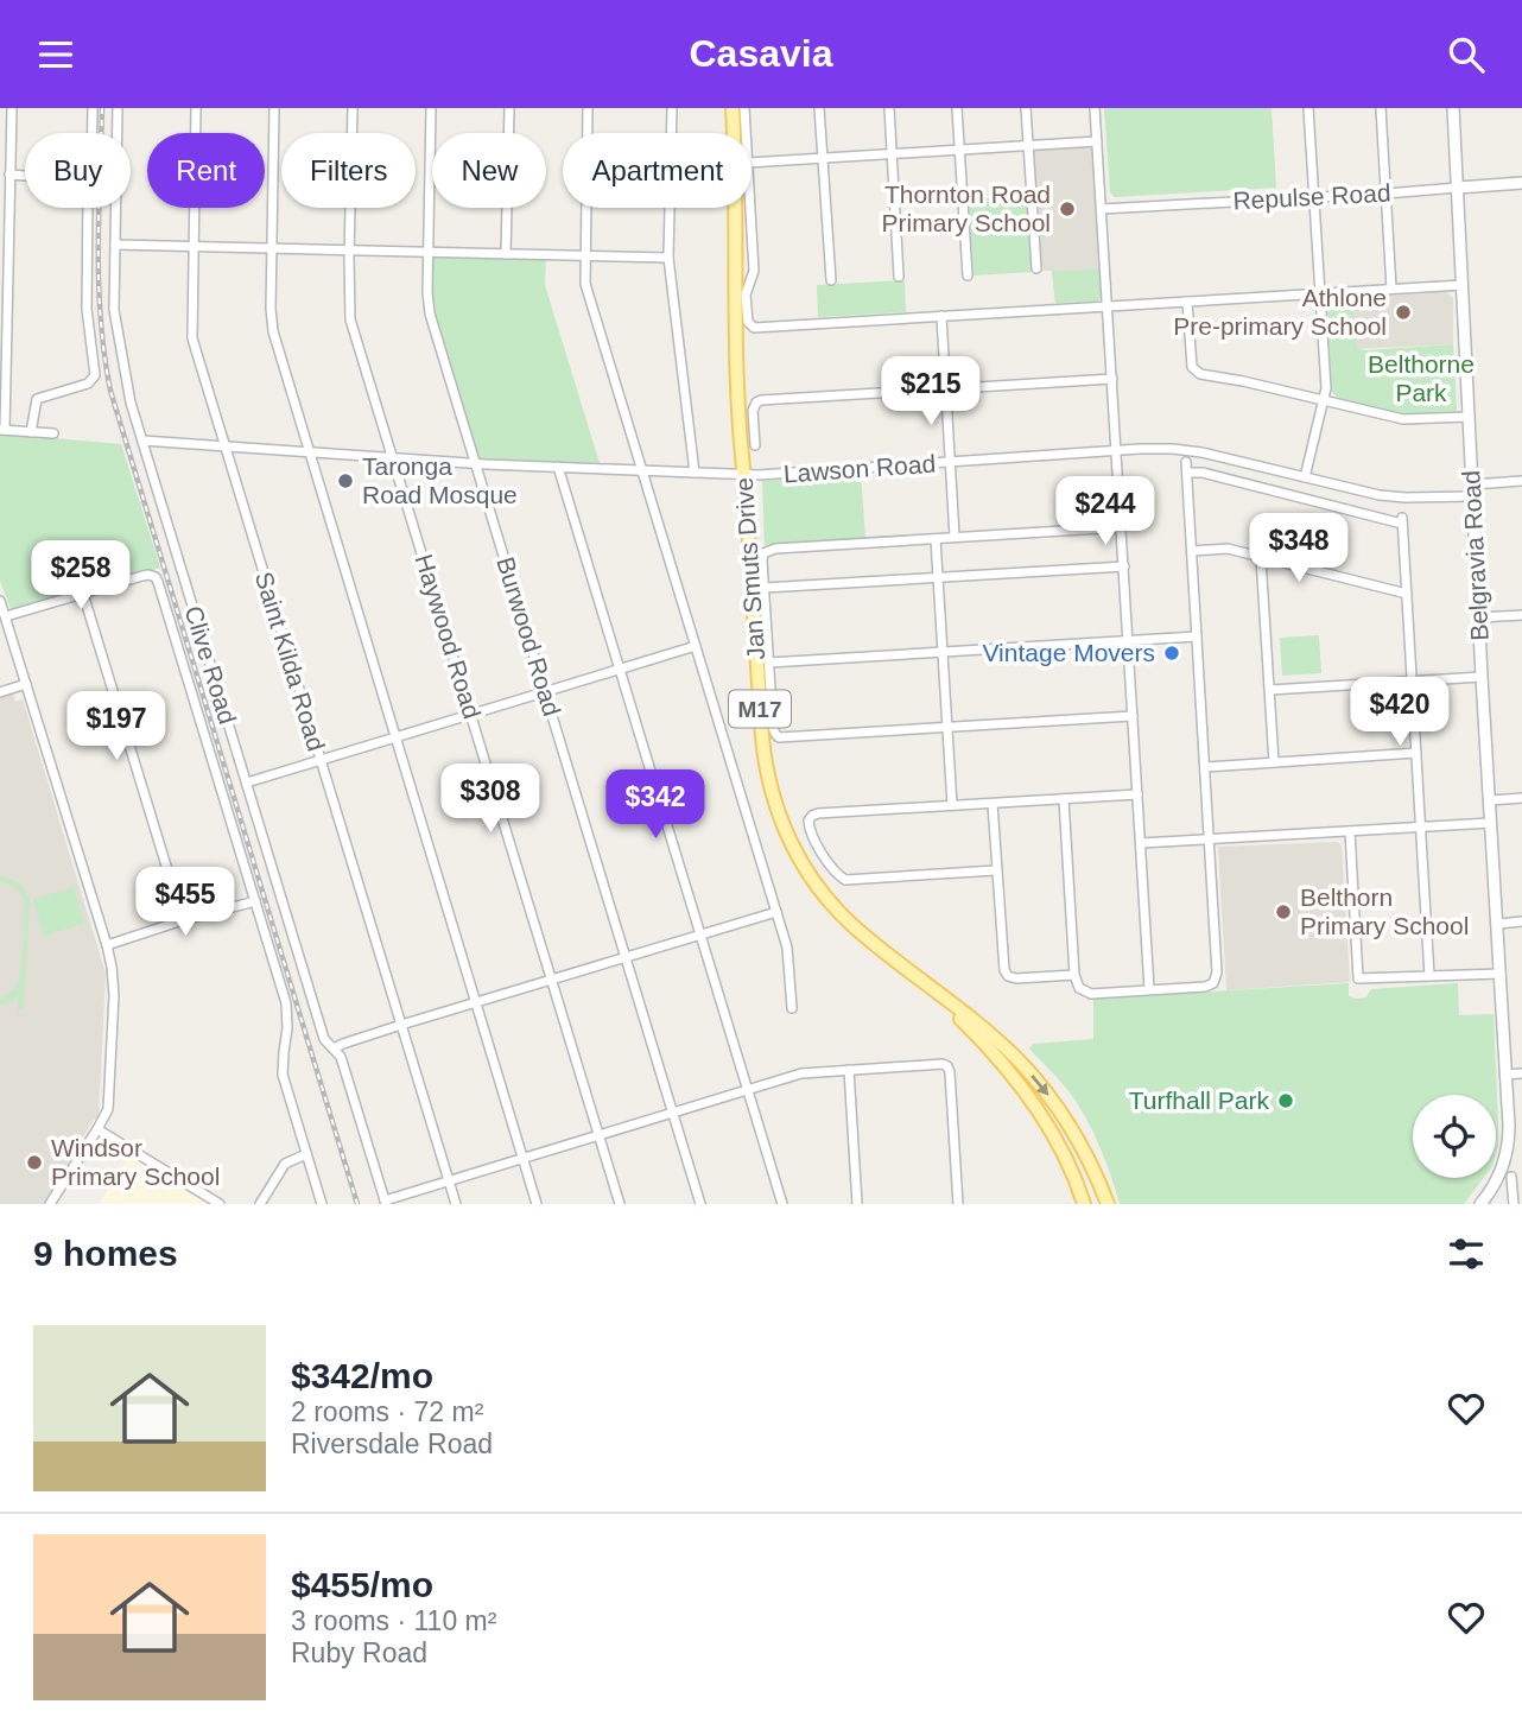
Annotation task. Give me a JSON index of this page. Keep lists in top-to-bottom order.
{
  "streets": {
    "main road": ["Jan Smuts Drive", "M17"],
    "street": [
      "Repulse Road",
      "Lawson Road",
      "Belgravia Road",
      "Haywood Road",
      "Burwood Road",
      "Saint Kilda Road",
      "Clive Road"
    ]
  },
  "crossings": [
    ["Repulse Road", "Belgravia Road"],
    ["Lawson Road", "Belgravia Road"],
    ["Lawson Road", "Jan Smuts Drive"],
    ["Lawson Road", "Haywood Road"],
    ["Lawson Road", "Burwood Road"],
    ["Lawson Road", "Saint Kilda Road"],
    ["Lawson Road", "Clive Road"]
  ],
  "parks": ["Belthorne Park"],
  "places": [
    "Thornton Road Primary School",
    "Athlone Pre-primary School",
    "Taronga Road Mosque",
    "Vintage Movers",
    "Belthorn Primary School",
    "Turfhall Park",
    "Windsor Primary School"
  ],
  "page": {
    "header": "Casavia",
    "chip": [
      "Buy",
      "Rent",
      "Filters",
      "New",
      "Apartment"
    ],
    "price": [
      "$215",
      "$244",
      "$348",
      "$258",
      "$420",
      "$197",
      "$308",
      "$342",
      "$455"
    ],
    "heading": "9 homes",
    "list": [
      {
        "name": "$342/mo",
        "note": "2 rooms · 72 m² · Riversdale Road"
      },
      {
        "name": "$455/mo",
        "note": "3 rooms · 110 m² · Ruby Road"
      }
    ]
  }
}
